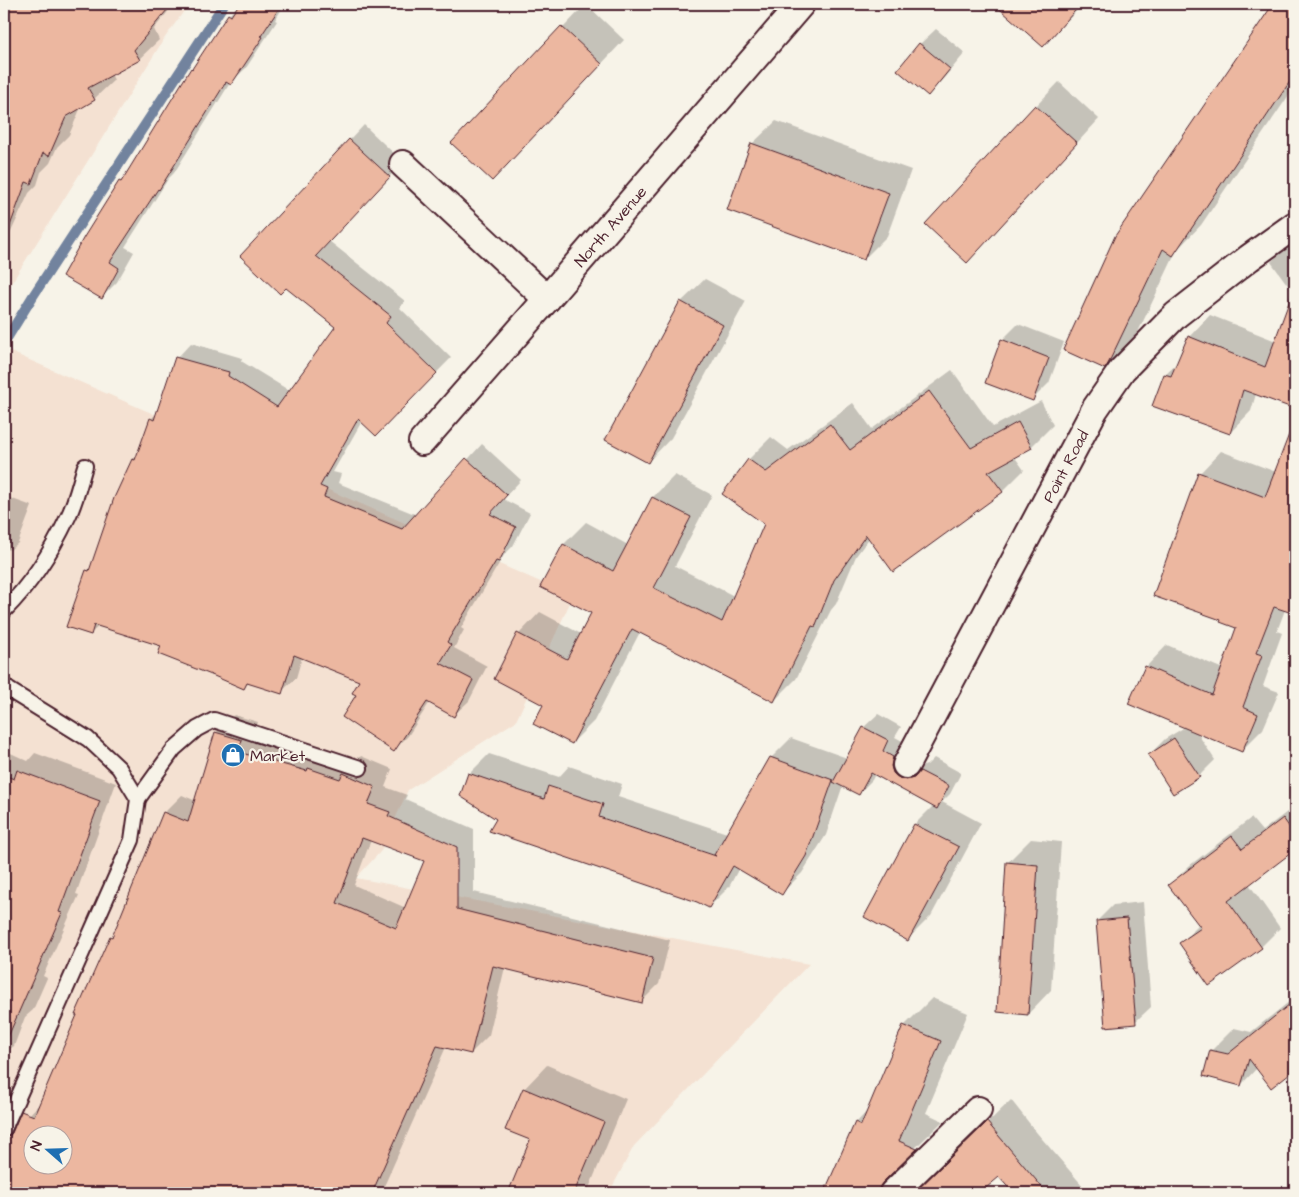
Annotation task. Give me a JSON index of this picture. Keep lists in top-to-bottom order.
{
  "streets": {
    "street": ["North Avenue", "Point Road"]
  },
  "places": {
    "shop": ["Market"]
  },
  "north": "left"
}
